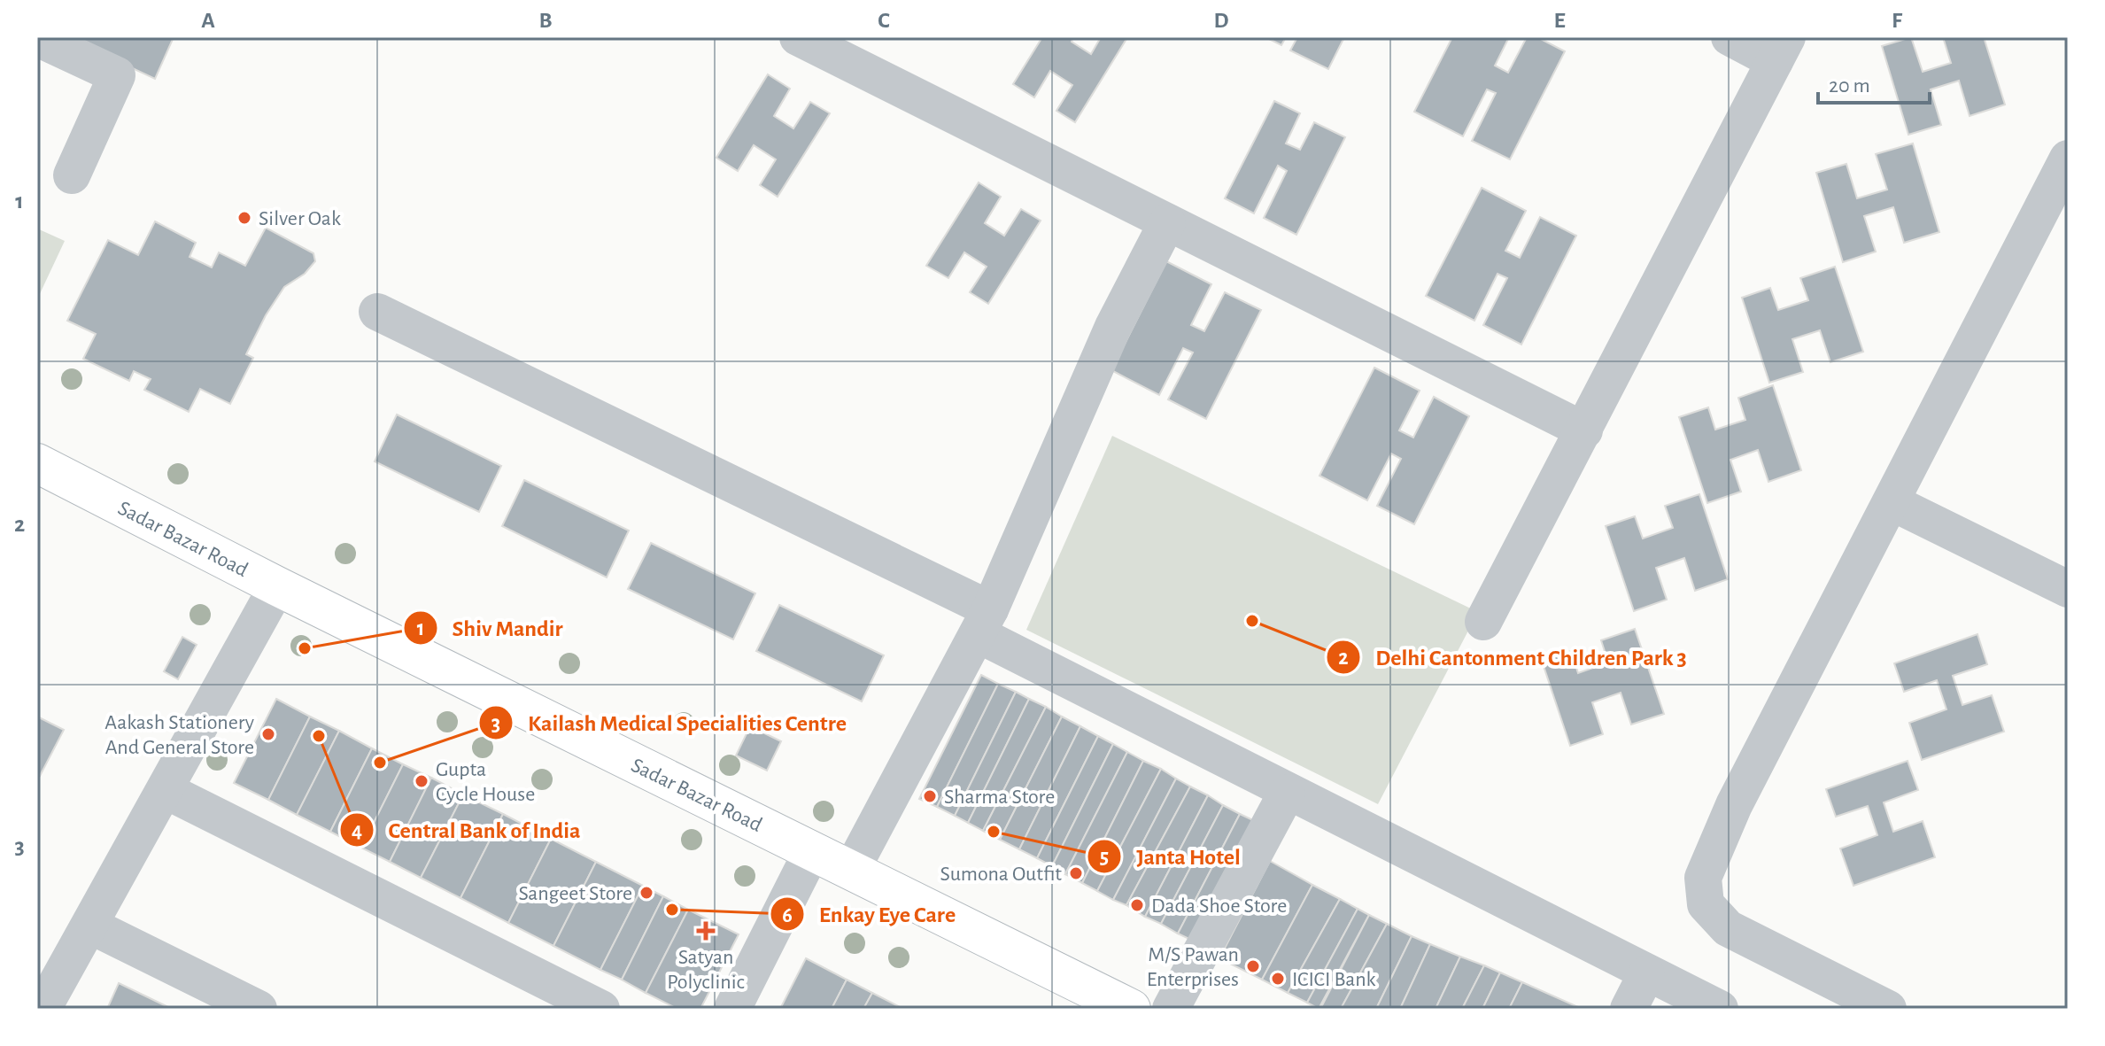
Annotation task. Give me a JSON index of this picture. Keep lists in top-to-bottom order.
{
  "streets": {
    "street": ["Sadar Bazar Road"]
  },
  "places": {
    "other": [
      "Silver Oak",
      "Delhi Cantonment Children Park 3",
      "Shiv Mandir",
      "Aakash Stationery And General Store",
      "Central Bank of India",
      "Kailash Medical Specialities Centre",
      "Gupta Cycle House",
      "Sharma Store",
      "Janta Hotel",
      "Sumona Outfit",
      "Sangeet Store",
      "Dada Shoe Store",
      "Enkay Eye Care",
      "M/S Pawan Enterprises",
      "ICICI Bank"
    ],
    "health": ["Satyan Polyclinic"]
  },
  "scale_bar": "20 m",
  "grid": {
    "columns": [
      "A",
      "B",
      "C",
      "D",
      "E",
      "F"
    ],
    "rows": ["1", "2", "3"]
  }
}
